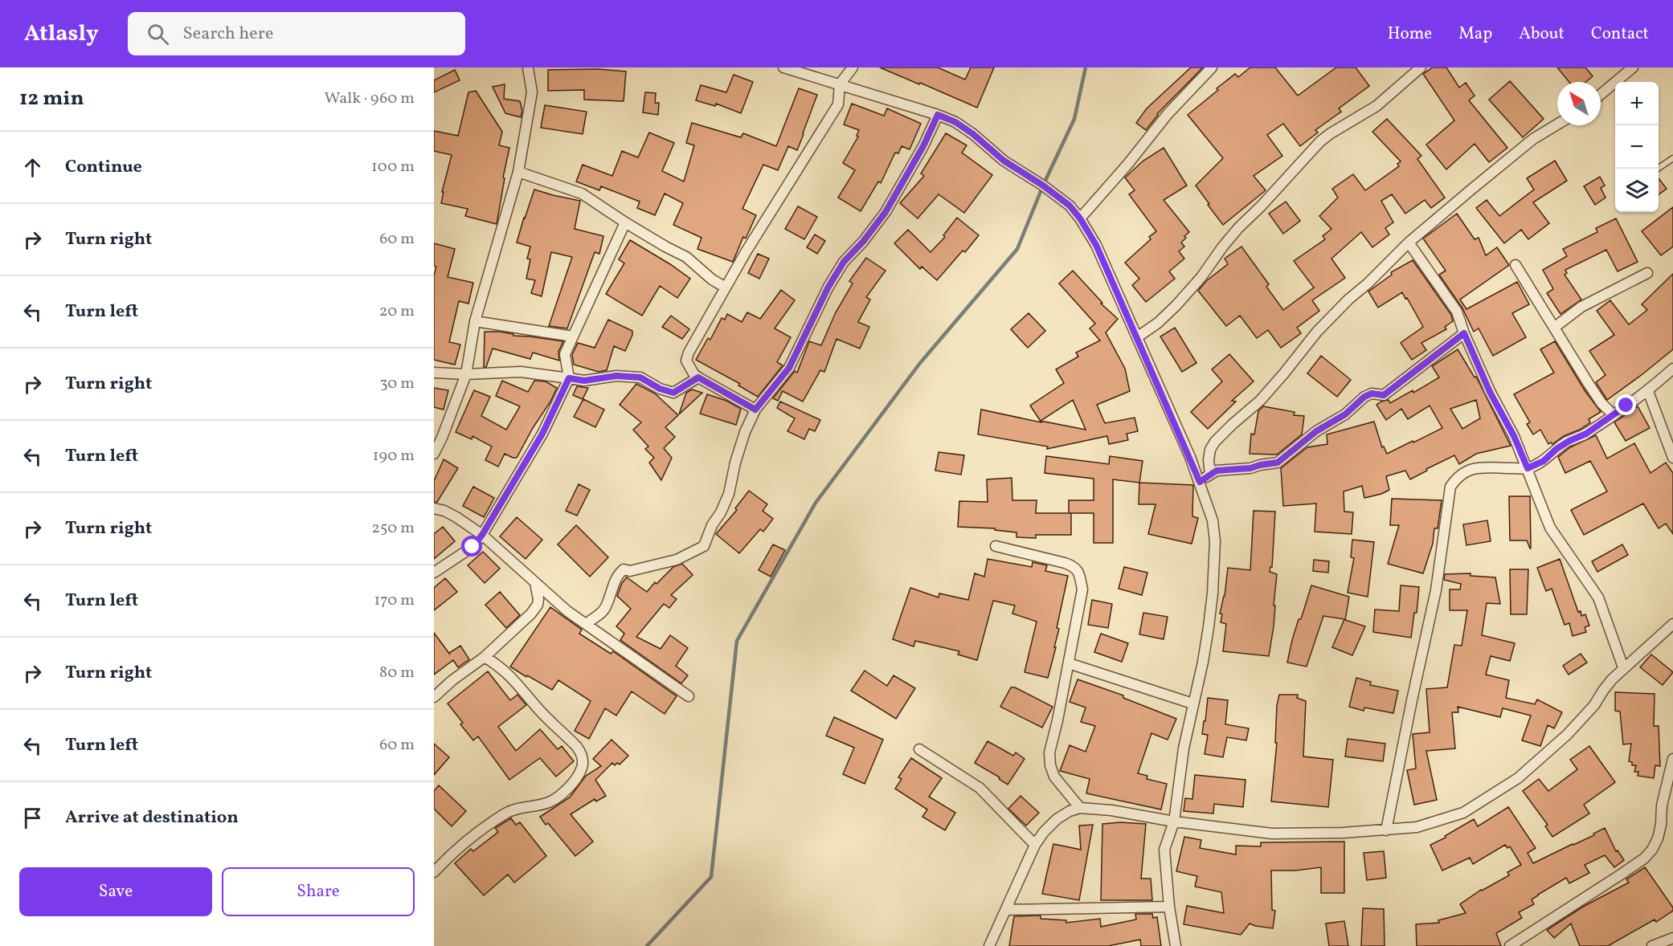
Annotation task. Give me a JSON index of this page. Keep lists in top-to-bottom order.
{
  "north": "top left",
  "page": {
    "header": "Atlasly",
    "search": "Search here",
    "nav": [
      "Home",
      "Map",
      "About",
      "Contact"
    ],
    "heading": ["12 min", "Walk · 960 m"],
    "map_buttons": ["+", "−"],
    "list": [
      ["Continue", "100 m"],
      ["Turn right", "60 m"],
      ["Turn left", "20 m"],
      ["Turn right", "30 m"],
      ["Turn left", "190 m"],
      ["Turn right", "250 m"],
      ["Turn left", "170 m"],
      ["Turn right", "80 m"],
      ["Turn left", "60 m"],
      "Arrive at destination"
    ],
    "buttons": ["Save", "Share"]
  }
}
